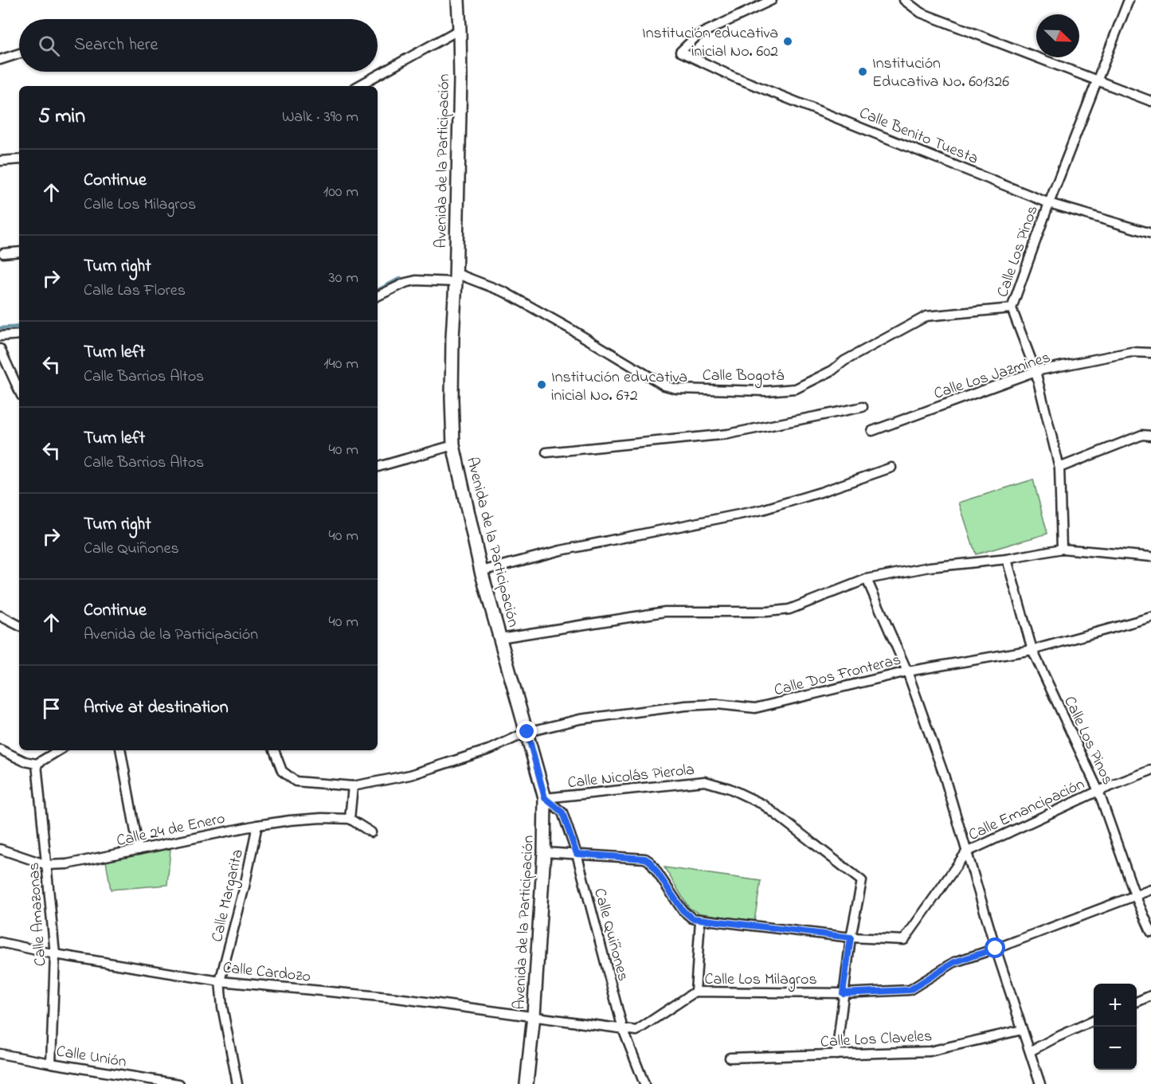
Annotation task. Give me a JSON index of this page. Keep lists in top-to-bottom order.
{
  "streets": {
    "main road": ["Avenida de la Participación"],
    "street": [
      "Calle Benito Tuesta",
      "Calle Los Pinos",
      "Calle Bogotá",
      "Calle Los Jazmines",
      "Calle Dos Fronteras",
      "Calle Nicolás Pierola",
      "Calle Emancipación",
      "Calle 24 de Enero",
      "Calle Margarita",
      "Calle Amazonas",
      "Calle Quiñones",
      "Calle Cardozo",
      "Calle Los Milagros",
      "Calle Los Claveles",
      "Calle Unión"
    ]
  },
  "crossings": [
    ["Calle Benito Tuesta", "Calle Los Pinos"],
    ["Avenida de la Participación", "Calle Bogotá"],
    ["Avenida de la Participación", "Calle Dos Fronteras"],
    ["Avenida de la Participación", "Calle Nicolás Pierola"],
    ["Avenida de la Participación", "Calle Quiñones"],
    ["Avenida de la Participación", "Calle Cardozo"],
    ["Avenida de la Participación", "Calle Los Milagros"],
    ["Calle Los Pinos", "Calle Bogotá"],
    ["Calle Los Pinos", "Calle Los Jazmines"],
    ["Calle Los Pinos", "Calle Dos Fronteras"],
    ["Calle Los Pinos", "Calle Emancipación"],
    ["Calle Los Pinos", "Calle Los Milagros"],
    ["Calle Nicolás Pierola", "Calle Quiñones"],
    ["Calle 24 de Enero", "Calle Margarita"],
    ["Calle 24 de Enero", "Calle Amazonas"],
    ["Calle Margarita", "Calle Cardozo"],
    ["Calle Amazonas", "Calle Cardozo"],
    ["Calle Amazonas", "Calle Unión"],
    ["Calle Quiñones", "Calle Los Milagros"],
    ["Calle Cardozo", "Calle Los Milagros"]
  ],
  "places": ["Institución educativa inicial No. 602", "Institución Educativa No. 601326", "Institución educativa inicial No. 672"],
  "north": "bottom right",
  "page": {
    "search": "Search here",
    "heading": ["5 min", "Walk · 390 m"],
    "list": [
      ["Continue", "Calle Los Milagros", "100 m"],
      ["Turn right", "Calle Las Flores", "30 m"],
      ["Turn left", "Calle Barrios Altos", "140 m"],
      ["Turn left", "Calle Barrios Altos", "40 m"],
      ["Turn right", "Calle Quiñones", "40 m"],
      ["Continue", "Avenida de la Participación", "40 m"],
      "Arrive at destination"
    ],
    "map_buttons": ["+", "−"]
  }
}
